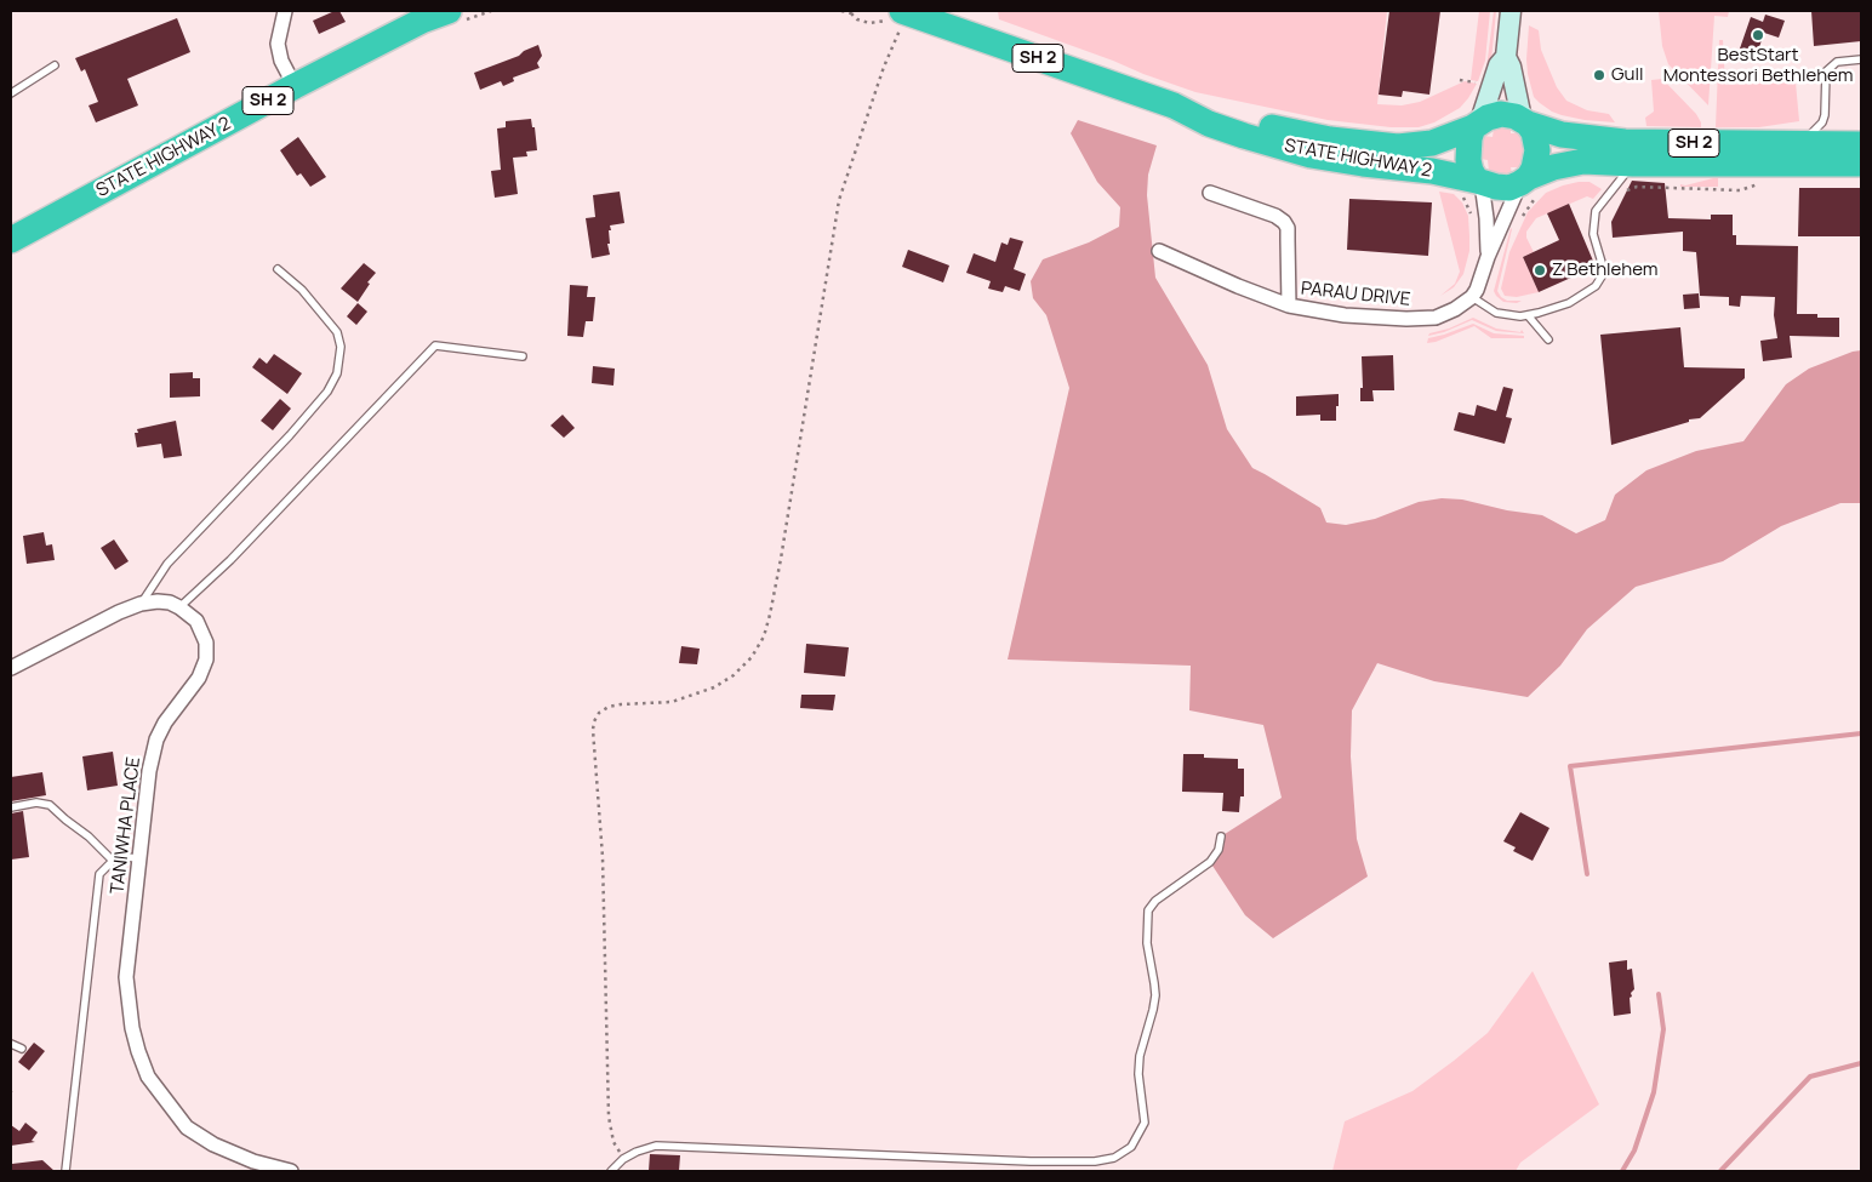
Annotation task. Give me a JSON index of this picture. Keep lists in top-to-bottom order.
{
  "streets": {
    "highway": ["SH 2", "STATE HIGHWAY 2"],
    "street": ["PARAU DRIVE", "TANIWHA PLACE"]
  },
  "crossings": [
    ["SH 2", "STATE HIGHWAY 2"]
  ],
  "places": ["BestStart Montessori Bethlehem", "Gull", "Z Bethlehem"]
}
